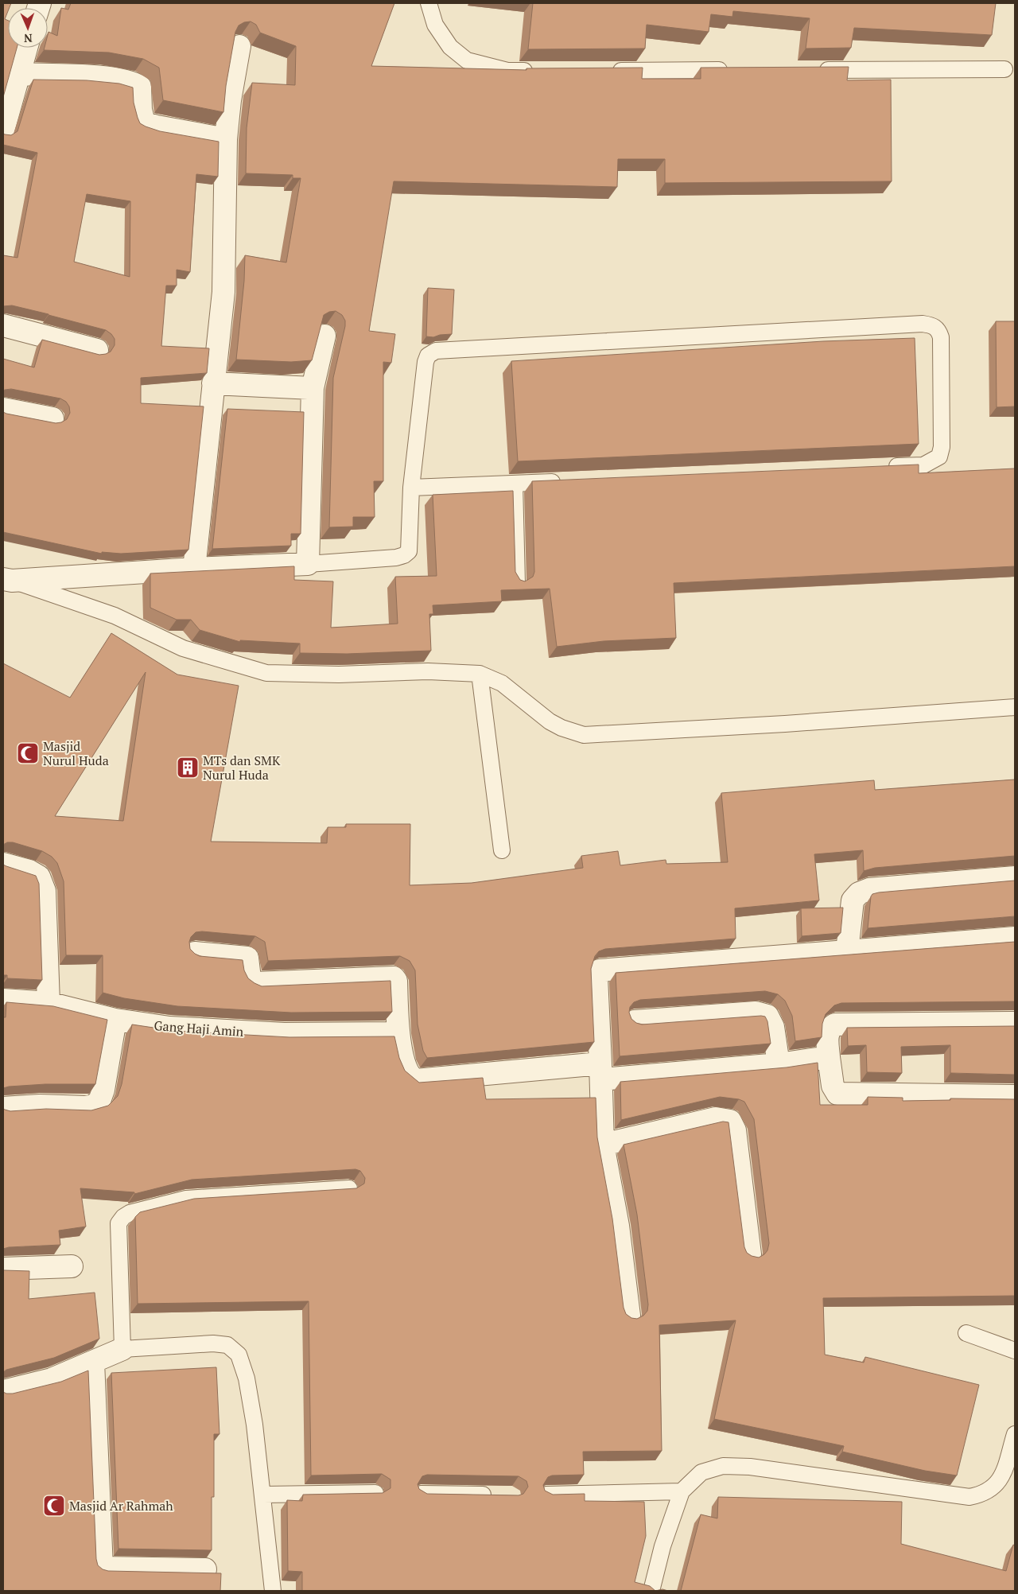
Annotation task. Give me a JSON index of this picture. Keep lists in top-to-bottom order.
{
  "streets": {
    "street": ["Gang Haji Amin"]
  },
  "places": {
    "mosque": ["Masjid Nurul Huda", "Masjid Ar Rahmah"],
    "building": ["MTs dan SMK Nurul Huda"]
  },
  "north": "bottom"
}
